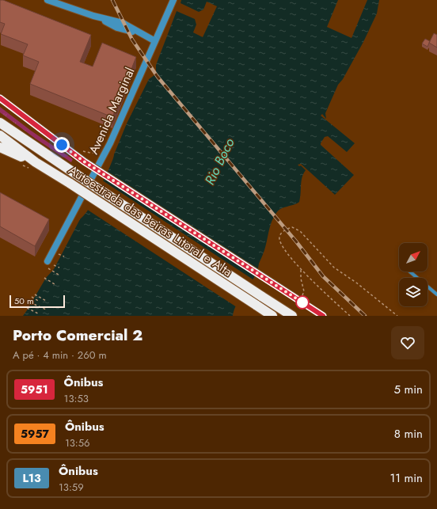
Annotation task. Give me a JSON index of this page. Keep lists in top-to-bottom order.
{
  "streets": {
    "highway": ["Autoestrada das Beiras Litoral e Alta"],
    "street": ["Avenida Marginal"]
  },
  "water": ["Rio Boco"],
  "lines": ["bus line 5951"],
  "scale_bar": "50 m",
  "north": "top right",
  "page": {
    "scale": "50 m",
    "heading": ["Porto Comercial 2", "A pé · 4 min · 260 m"],
    "list": [
      {
        "mark": "5951",
        "name": "Ônibus",
        "note": "13:53",
        "value": "5 min"
      },
      {
        "mark": "5957",
        "name": "Ônibus",
        "note": "13:56",
        "value": "8 min"
      },
      {
        "mark": "L13",
        "name": "Ônibus",
        "note": "13:59",
        "value": "11 min"
      }
    ]
  }
}
